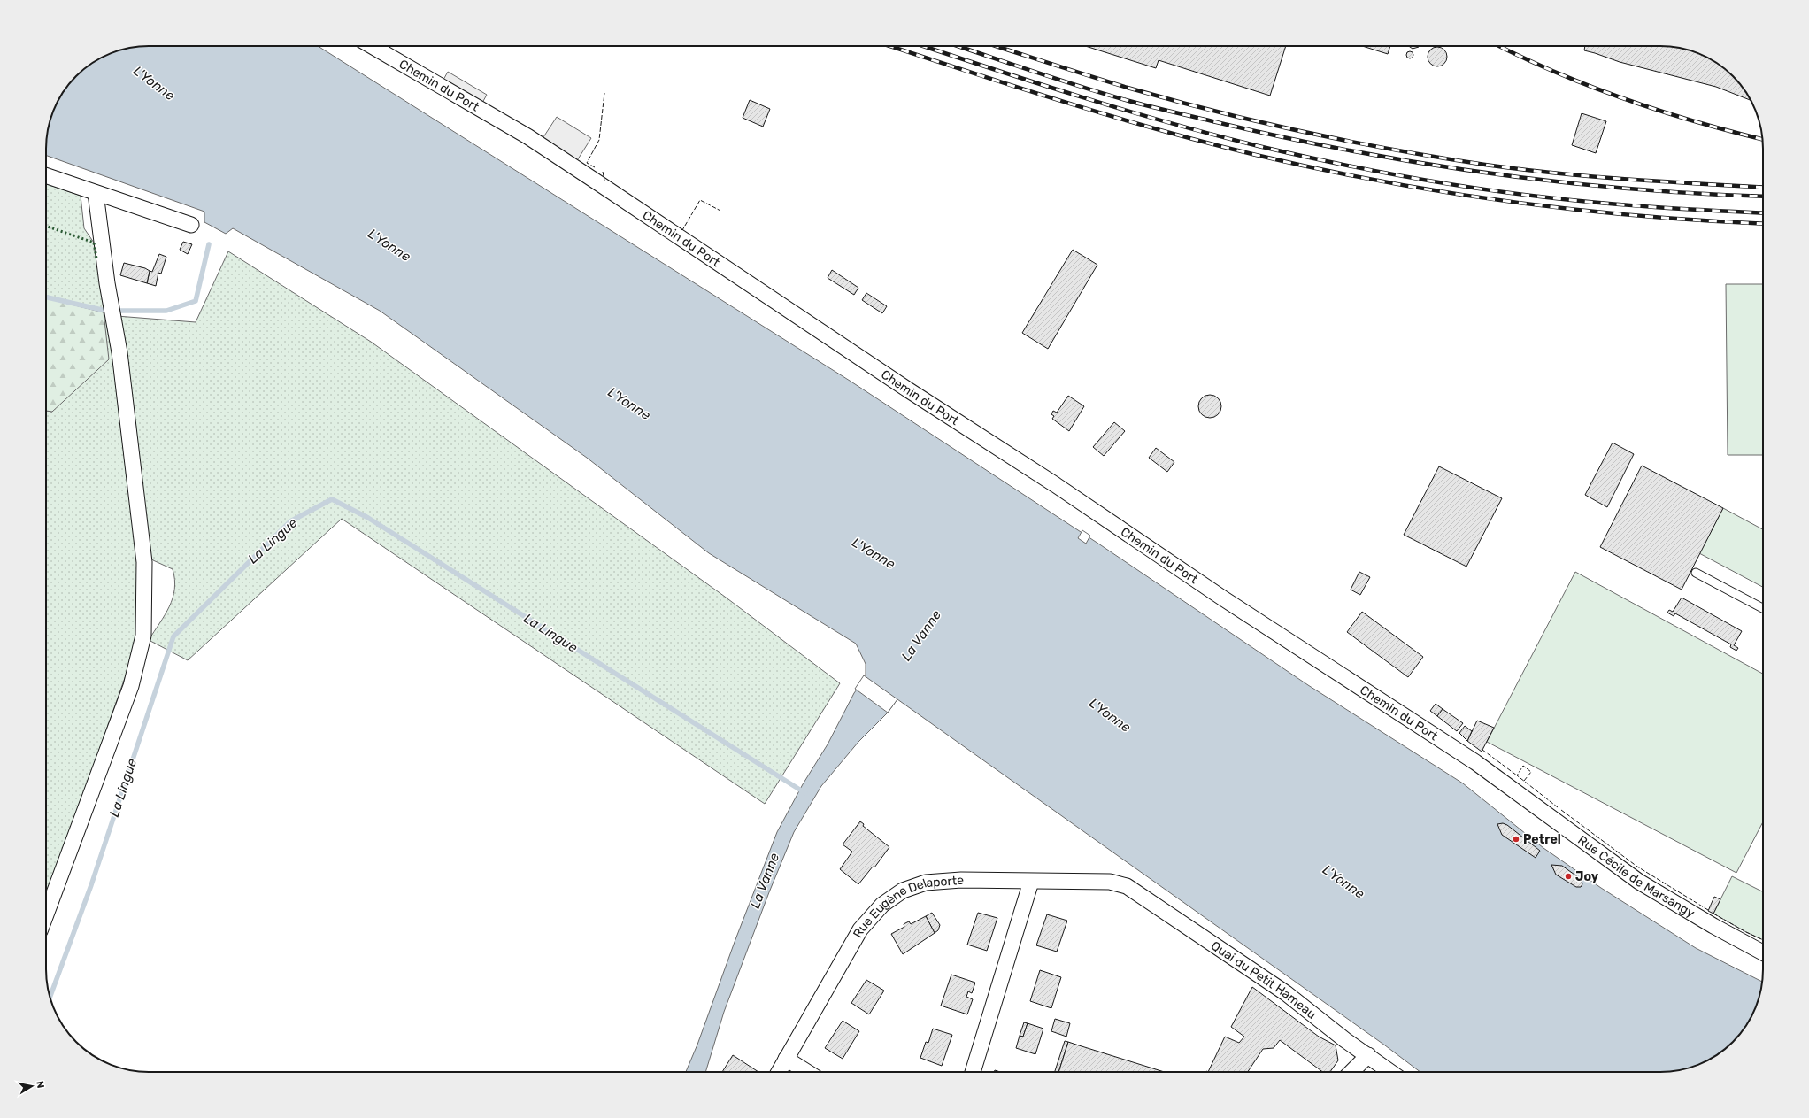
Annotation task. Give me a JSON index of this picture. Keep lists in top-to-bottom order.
{
  "streets": {
    "street": [
      "Chemin du Port",
      "Rue Cécile de Marsangy",
      "Rue Eugène Delaporte",
      "Quai du Petit Hameau"
    ]
  },
  "crossings": [
    ["Chemin du Port", "Rue Cécile de Marsangy"],
    ["Rue Eugène Delaporte", "Quai du Petit Hameau"]
  ],
  "water": ["L'Yonne", "La Lingue", "La Vanne"],
  "places": ["Petrel", "Joy"],
  "north": "right"
}
